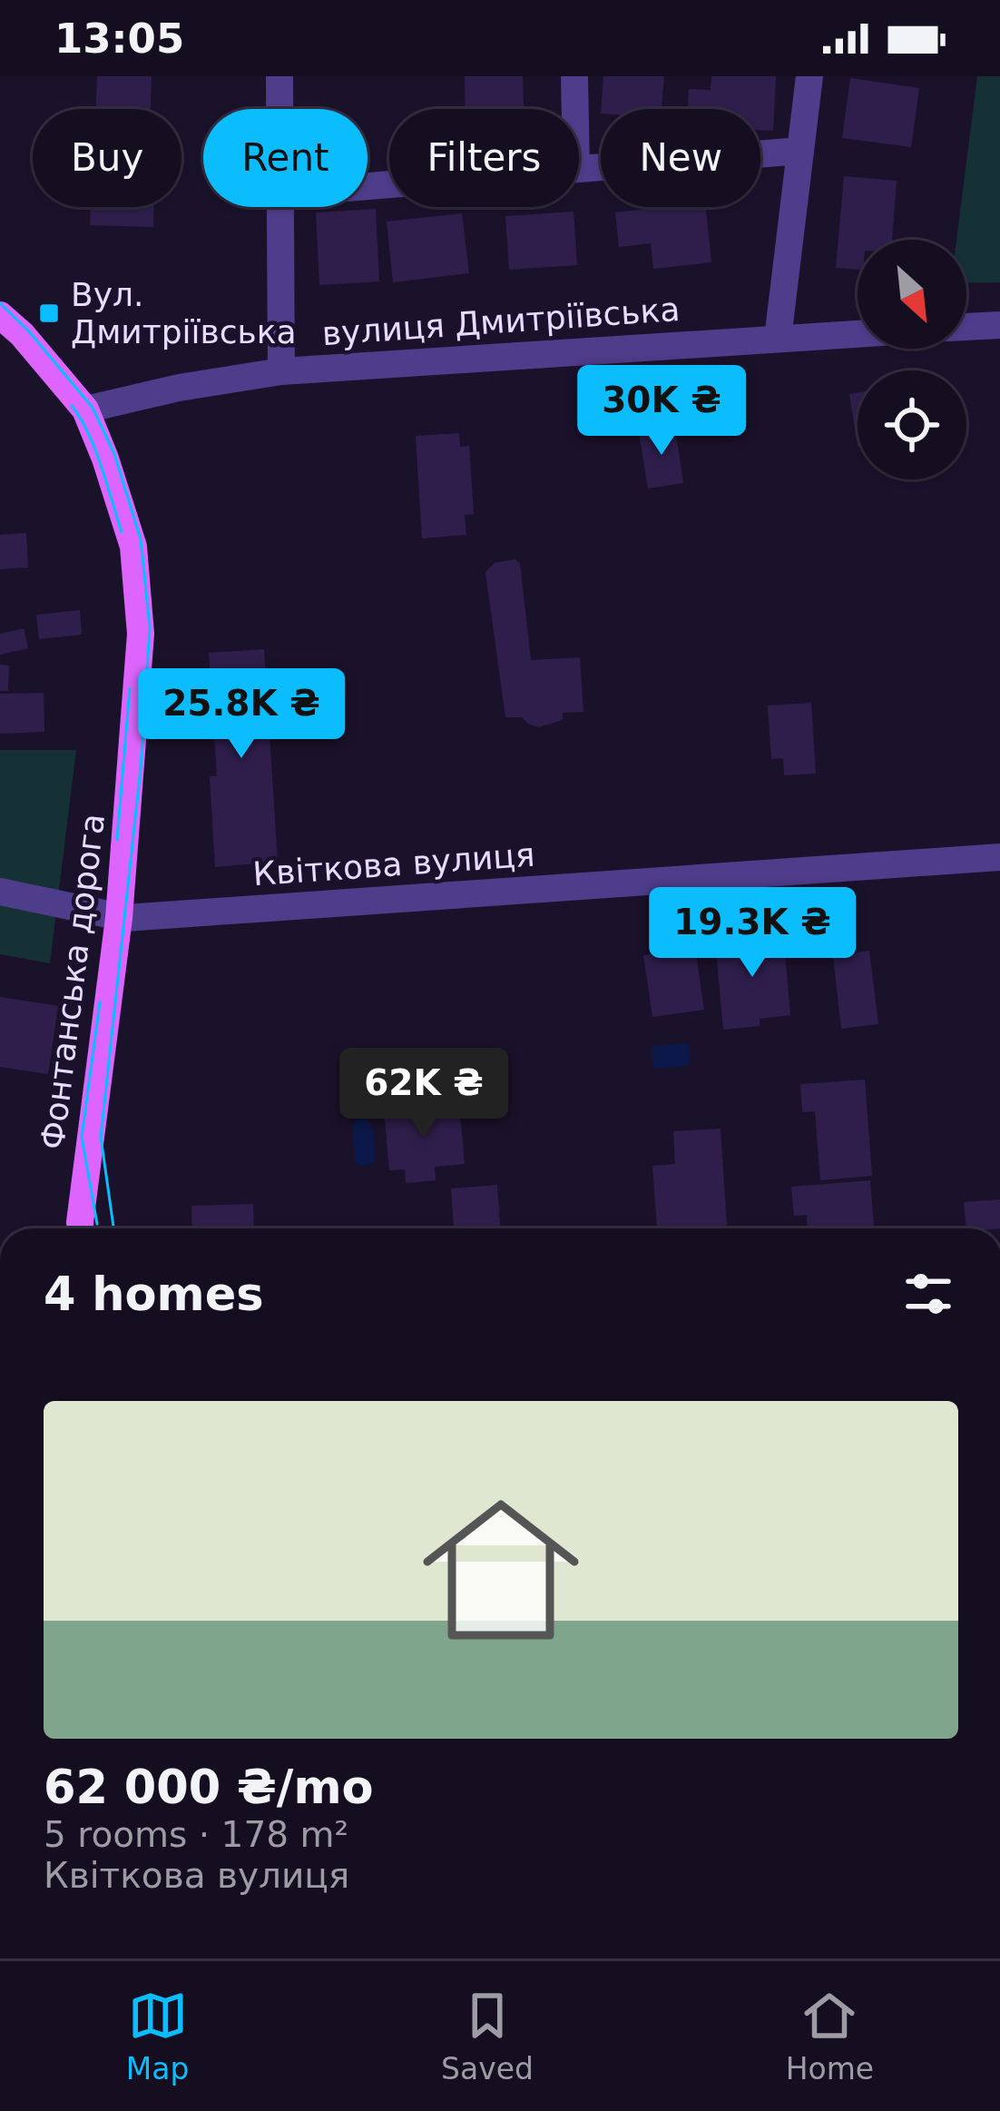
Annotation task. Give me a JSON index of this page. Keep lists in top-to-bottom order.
{
  "streets": {
    "main road": ["Фонтанська дорога"],
    "street": ["вулиця Дмитріївська", "Квіткова вулиця"]
  },
  "crossings": [
    ["вулиця Дмитріївська", "Фонтанська дорога"],
    ["Квіткова вулиця", "Фонтанська дорога"]
  ],
  "places": {
    "transit": ["Вул. Дмитріївська"]
  },
  "north": "bottom right",
  "page": {
    "status": "13:05",
    "chip": [
      "Buy",
      "Rent",
      "Filters",
      "New"
    ],
    "price": [
      "30K ₴",
      "25.8K ₴",
      "19.3K ₴",
      "62K ₴"
    ],
    "heading": "4 homes",
    "list": [
      {
        "name": "62 000 ₴/mo",
        "note": "5 rooms · 178 m² · Квіткова вулиця"
      }
    ],
    "tabs": ["Map", "Saved", "Home"]
  }
}
